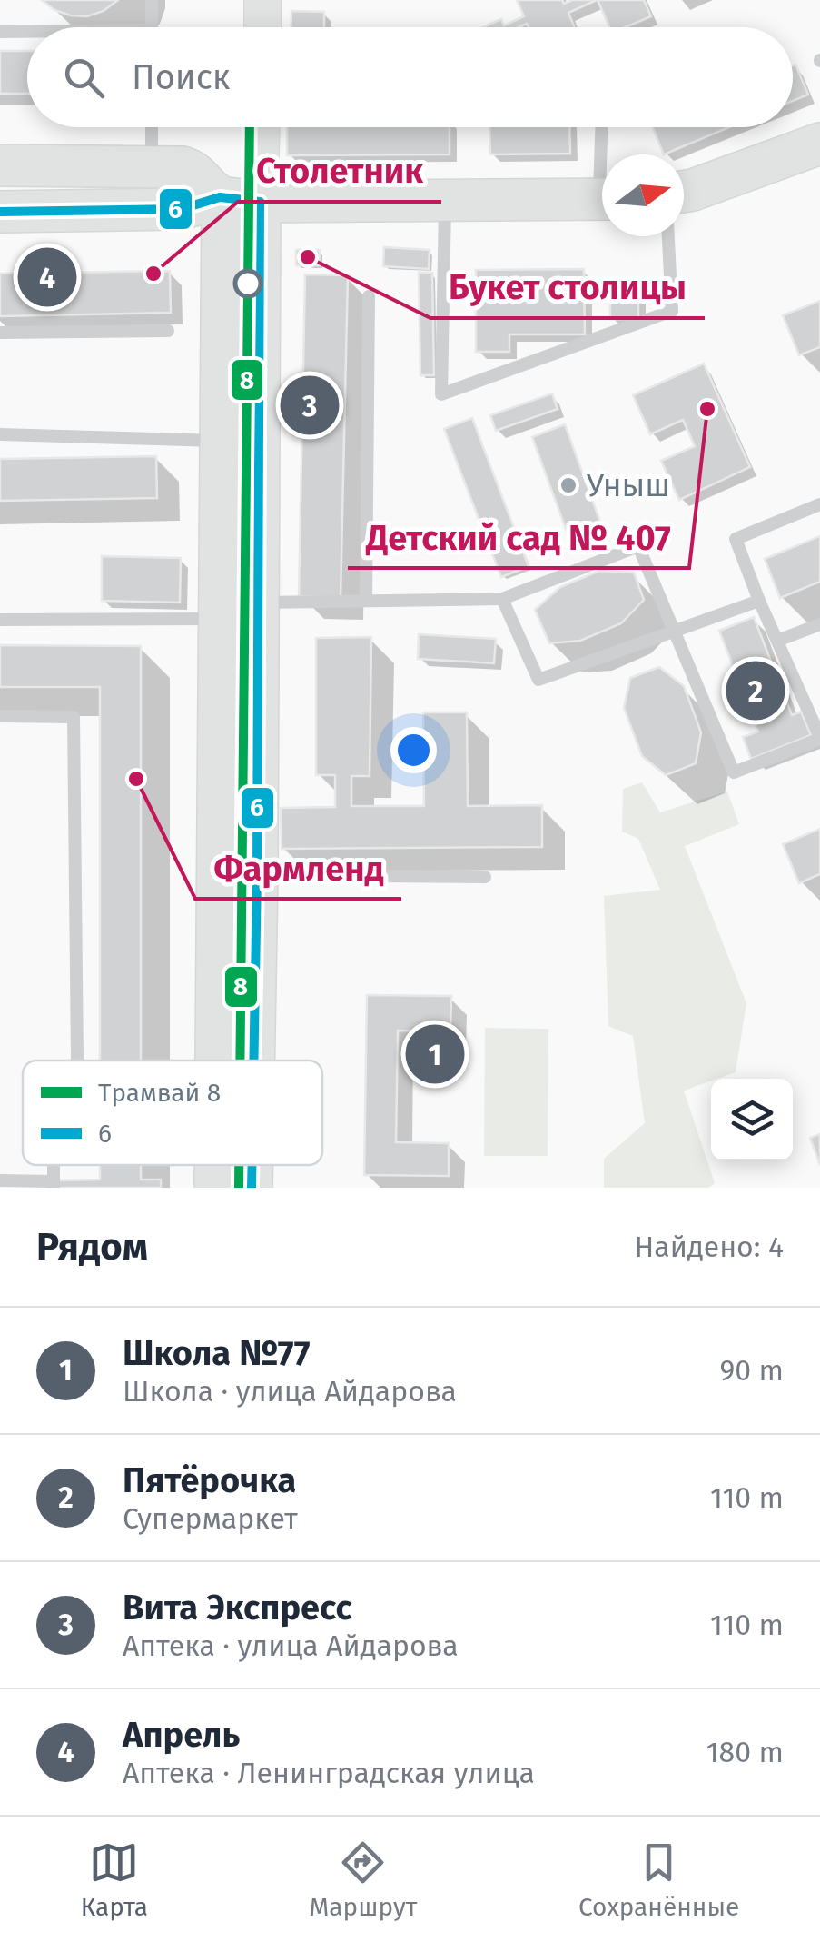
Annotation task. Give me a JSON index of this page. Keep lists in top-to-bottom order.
{
  "places": [
    "Букет столицы",
    "Столетник",
    "Детский сад № 407",
    "Уныш",
    "Фармленд"
  ],
  "lines": ["tram line 8", "transit line 6"],
  "legend": ["Трамвай 8", "6"],
  "north": "right",
  "page": {
    "search": "Поиск",
    "pins": [
      "4",
      "3",
      "2",
      "1"
    ],
    "heading": ["Рядом", "Найдено: 4"],
    "list": [
      {
        "mark": "1",
        "name": "Школа №77",
        "note": "Школа · улица Айдарова",
        "value": "90 m"
      },
      {
        "mark": "2",
        "name": "Пятёрочка",
        "note": "Супермаркет",
        "value": "110 m"
      },
      {
        "mark": "3",
        "name": "Вита Экспресс",
        "note": "Аптека · улица Айдарова",
        "value": "110 m"
      },
      {
        "mark": "4",
        "name": "Апрель",
        "note": "Аптека · Ленинградская улица",
        "value": "180 m"
      }
    ],
    "nav": ["Карта", "Маршрут", "Сохранённые"]
  }
}
